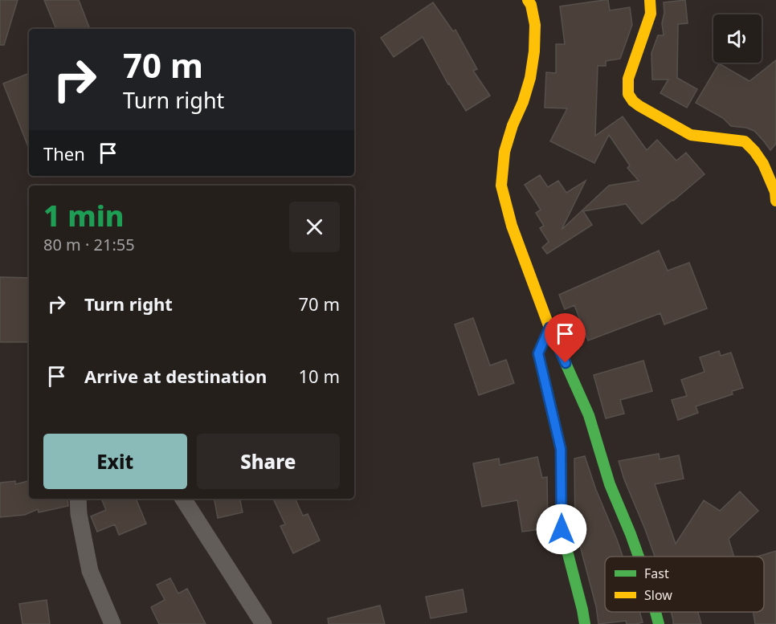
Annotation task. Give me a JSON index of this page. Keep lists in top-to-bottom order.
{
  "legend": ["Fast", "Slow"],
  "page": {
    "turn": ["70 m", "Turn right"],
    "then": "Then",
    "heading": ["1 min", "80 m · 21:55"],
    "list": [
      {
        "name": "Turn right",
        "value": "70 m"
      },
      {
        "name": "Arrive at destination",
        "value": "10 m"
      }
    ],
    "buttons": ["Exit", "Share"]
  }
}
